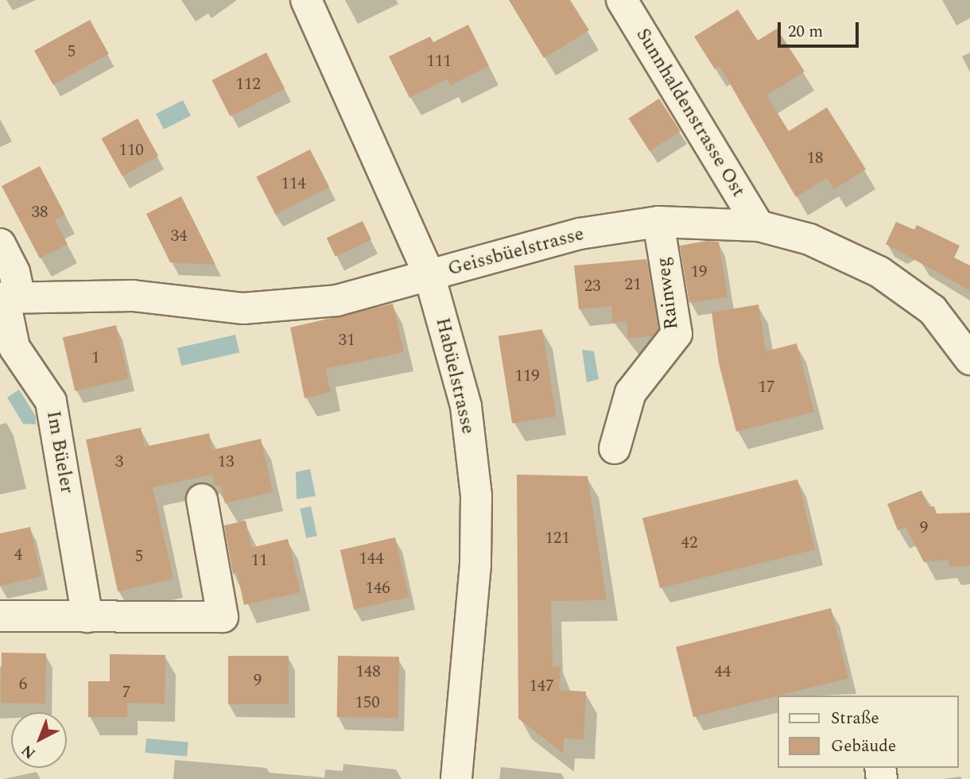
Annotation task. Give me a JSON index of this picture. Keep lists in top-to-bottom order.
{
  "streets": {
    "street": [
      "Sunnhaldenstrasse Ost",
      "Geissbüelstrasse",
      "Rainweg",
      "Habüelstrasse",
      "Im Büeler"
    ]
  },
  "crossings": [
    ["Sunnhaldenstrasse Ost", "Geissbüelstrasse"],
    ["Geissbüelstrasse", "Rainweg"],
    ["Geissbüelstrasse", "Habüelstrasse"],
    ["Geissbüelstrasse", "Im Büeler"]
  ],
  "house_numbers": [
    "5",
    "111",
    "112",
    "110",
    "18",
    "114",
    "38",
    "34",
    "19",
    "21",
    "23",
    "31",
    "1",
    "119",
    "17",
    "3",
    "13",
    "9",
    "121",
    "42",
    "4",
    "5",
    "144",
    "11",
    "146",
    "148",
    "44",
    "9",
    "6",
    "147",
    "7",
    "150"
  ],
  "legend": ["Straße", "Gebäude"],
  "scale_bar": "20 m",
  "north": "bottom left"
}
